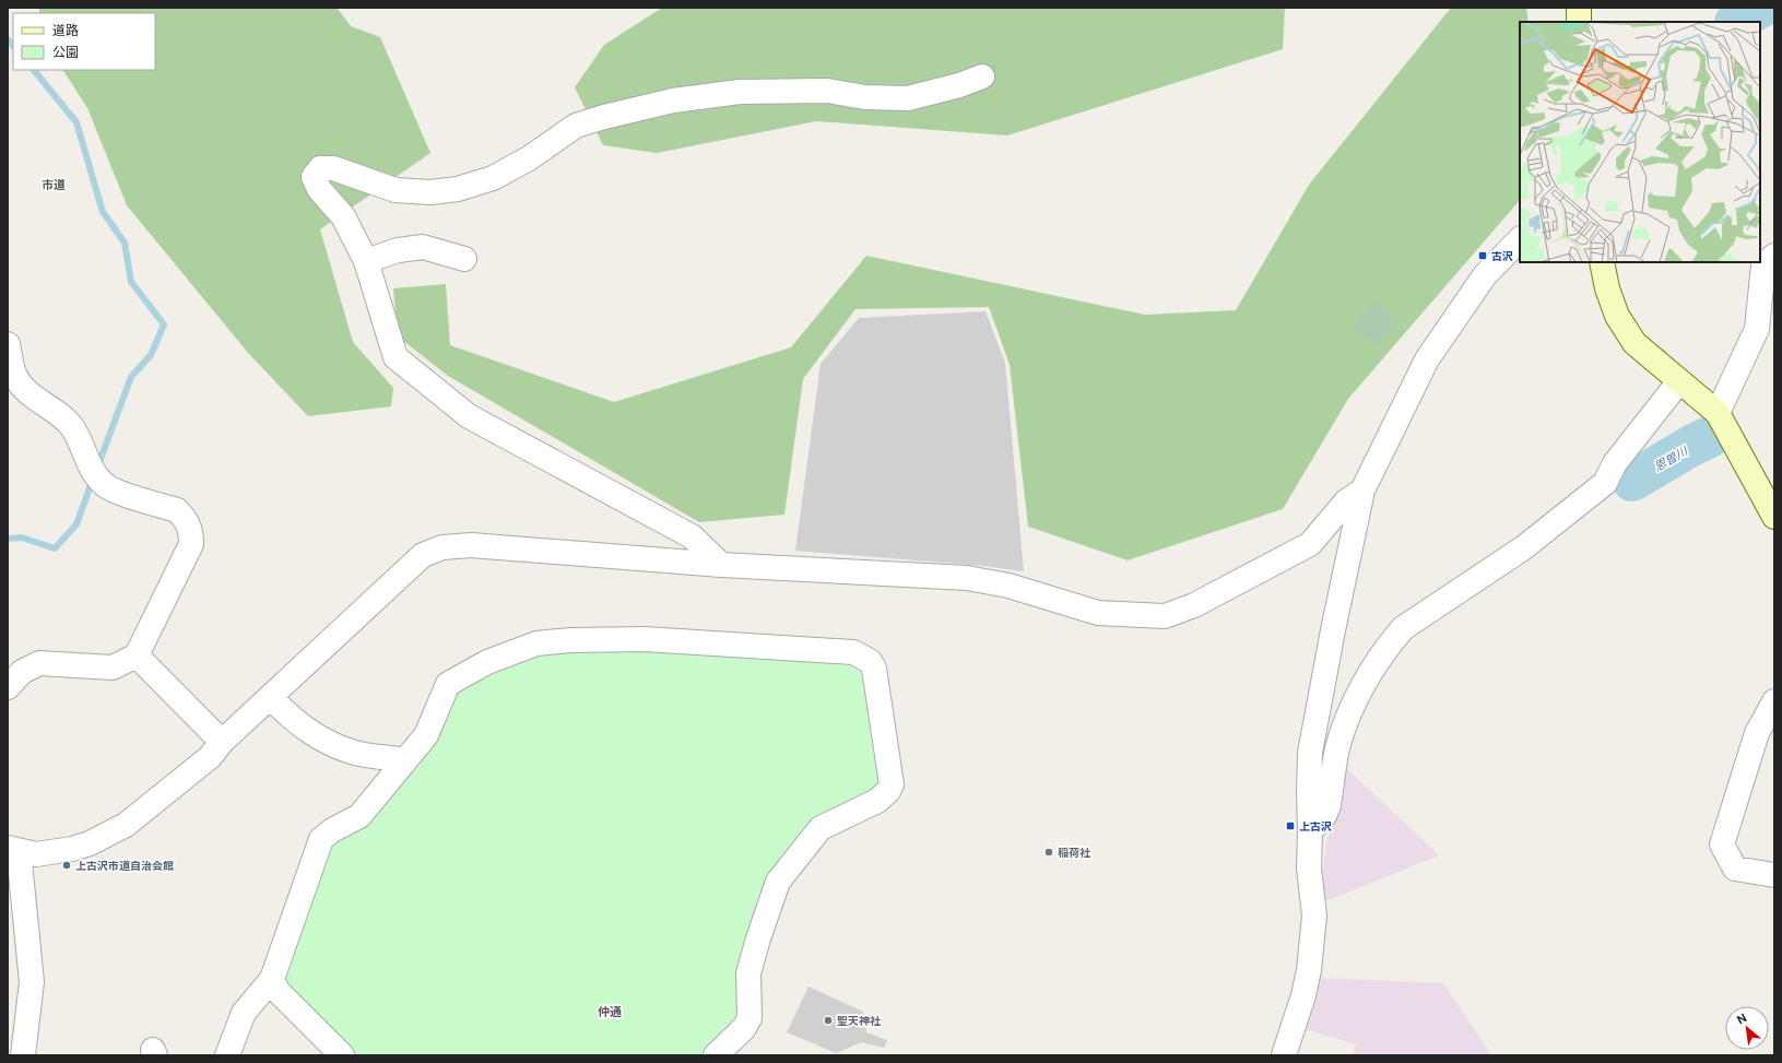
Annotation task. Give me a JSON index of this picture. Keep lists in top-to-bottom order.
{
  "districts": ["市道", "仲通"],
  "water": ["恩曽川"],
  "places": {
    "transit": ["古沢", "上古沢"],
    "other": ["稲荷社", "上古沢市道自治会館", "聖天神社"]
  },
  "legend": ["道路", "公園"],
  "north": "top left"
}
